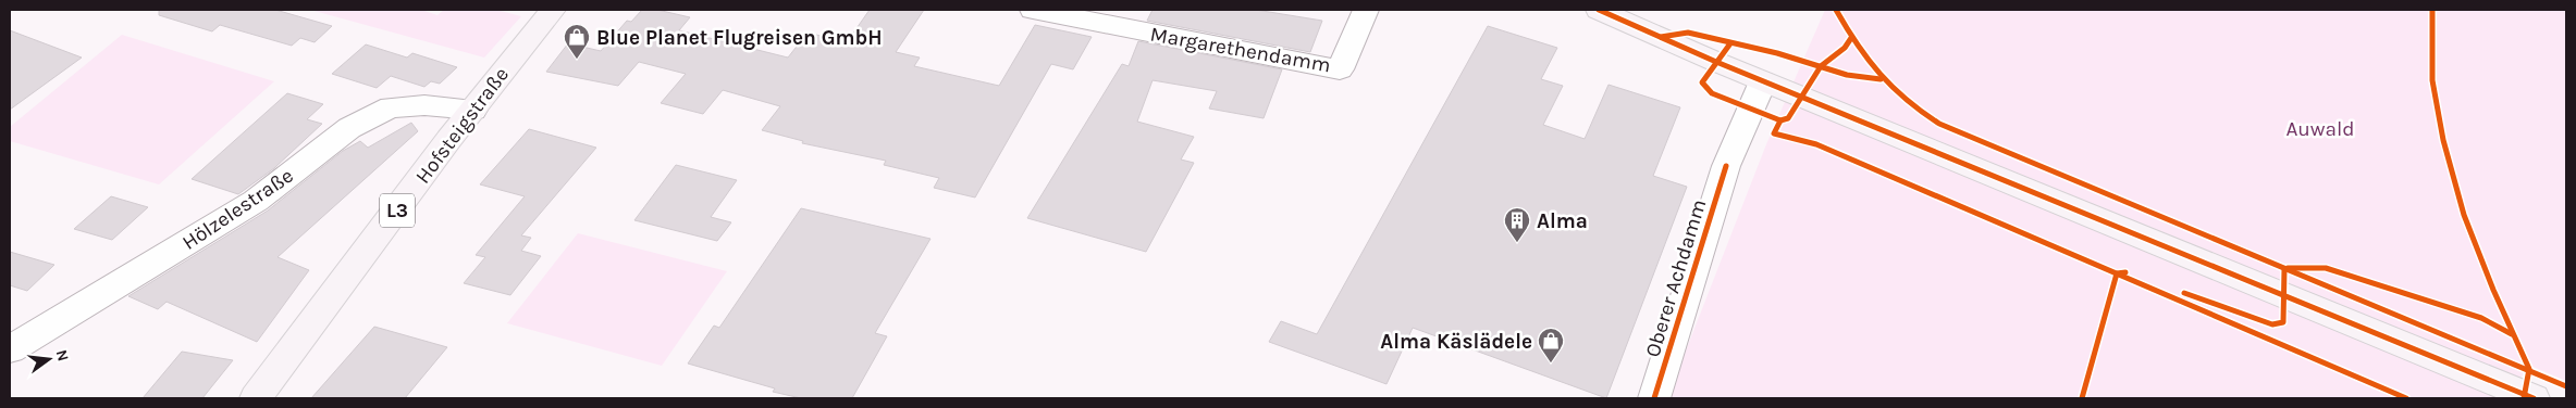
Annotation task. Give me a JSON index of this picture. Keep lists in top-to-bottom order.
{
  "streets": {
    "main road": ["Hofsteigstraße", "L3"],
    "street": ["Margarethendamm", "Hölzelestraße", "Oberer Achdamm"]
  },
  "crossings": [
    ["Hofsteigstraße", "Hölzelestraße"]
  ],
  "parks": ["Auwald"],
  "places": {
    "shop": ["Blue Planet Flugreisen GmbH", "Alma Käslädele"],
    "building": ["Alma"]
  },
  "north": "right"
}
